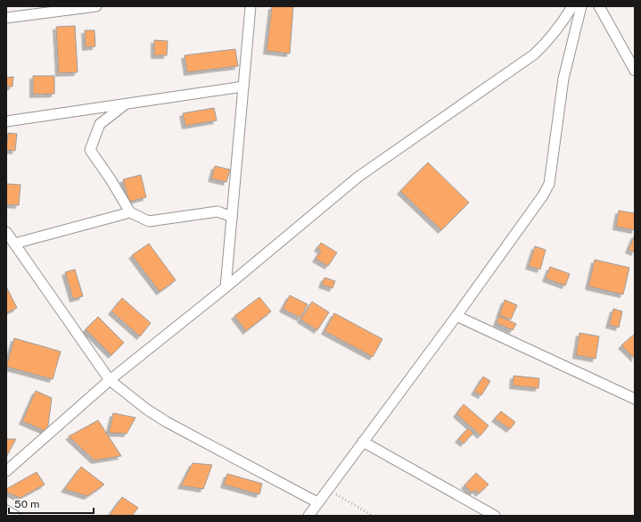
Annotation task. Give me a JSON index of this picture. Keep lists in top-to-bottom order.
{
  "scale_bar": "50 m"
}
